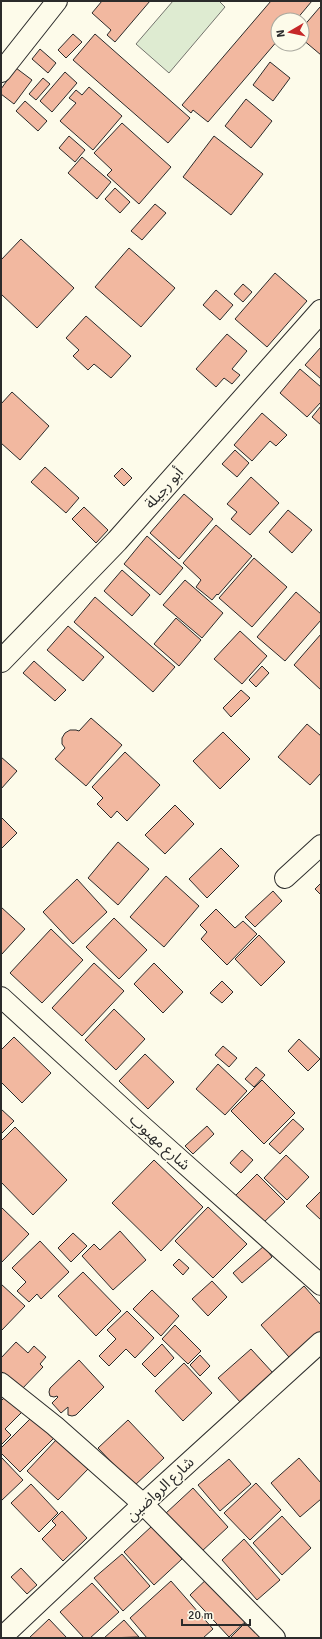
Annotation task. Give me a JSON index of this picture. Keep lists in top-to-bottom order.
{
  "streets": {
    "street": ["أبو رجيلة", "شارع مهبوب", "شارع الرواضين"]
  },
  "scale_bar": "20 m",
  "north": "left"
}
